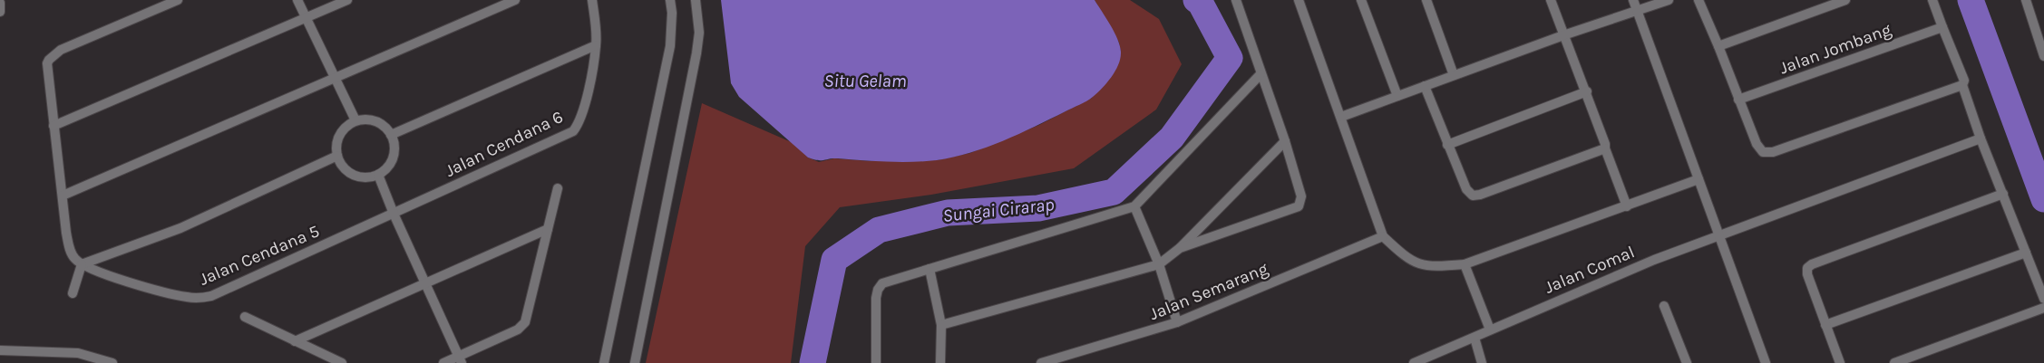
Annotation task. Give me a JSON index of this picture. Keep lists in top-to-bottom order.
{
  "streets": {
    "street": [
      "Jalan Jombang",
      "Jalan Cendana 6",
      "Jalan Cendana 5",
      "Jalan Comal",
      "Jalan Semarang"
    ]
  },
  "crossings": [
    ["Jalan Cendana 6", "Jalan Cendana 5"]
  ],
  "water": ["Situ Gelam", "Sungai Cirarap"]
}
